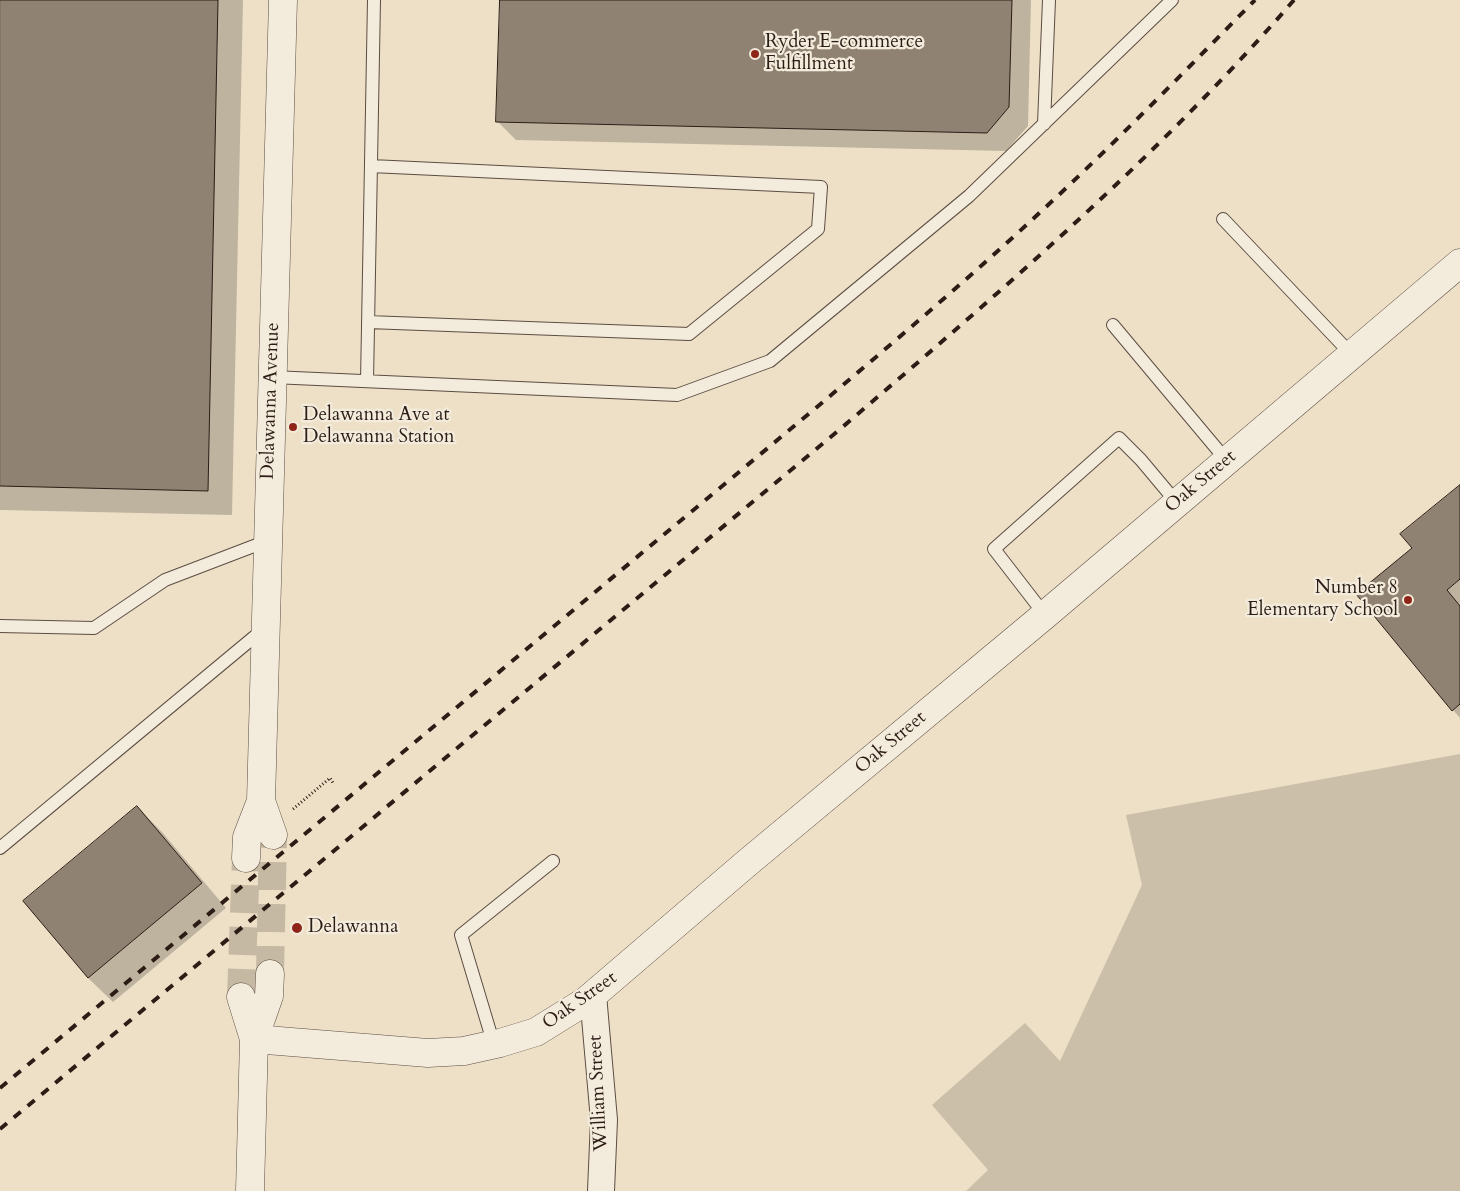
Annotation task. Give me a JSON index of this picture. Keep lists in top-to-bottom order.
{
  "streets": {
    "street": ["Delawanna Avenue", "Oak Street", "William Street"]
  },
  "crossings": [
    ["Oak Street", "William Street"]
  ],
  "places": [
    "Ryder E-commerce Fulfillment",
    "Delawanna Ave at Delawanna Station",
    "Number 8 Elementary School",
    "Delawanna"
  ]
}
